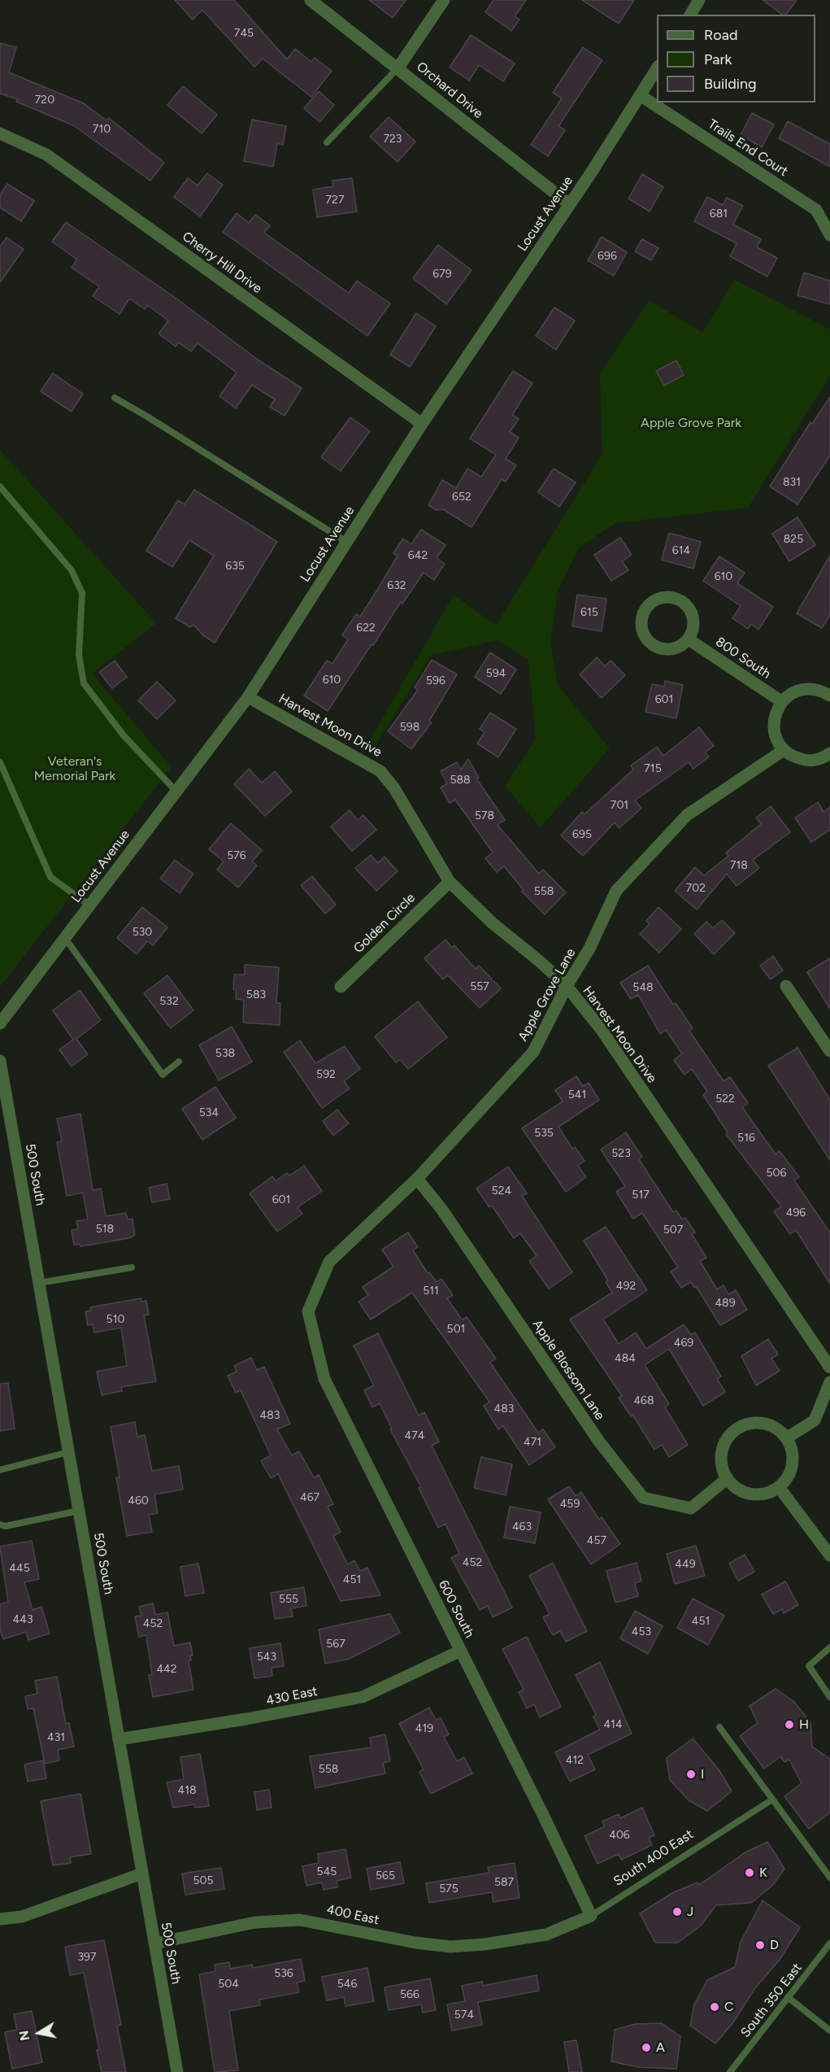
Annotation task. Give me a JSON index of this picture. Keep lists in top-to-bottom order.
{
  "streets": {
    "street": [
      "Orchard Drive",
      "Trails End Court",
      "Locust Avenue",
      "Cherry Hill Drive",
      "800 South",
      "Harvest Moon Drive",
      "Golden Circle",
      "Apple Grove Lane",
      "500 South",
      "Apple Blossom Lane",
      "600 South",
      "430 East",
      "South 400 East",
      "400 East"
    ],
    "lane": ["South 350 East"]
  },
  "crossings": [
    ["Orchard Drive", "Locust Avenue"],
    ["Trails End Court", "Locust Avenue"],
    ["Locust Avenue", "Cherry Hill Drive"],
    ["Locust Avenue", "Harvest Moon Drive"],
    ["Harvest Moon Drive", "Golden Circle"],
    ["Harvest Moon Drive", "Apple Grove Lane"],
    ["Apple Grove Lane", "Apple Blossom Lane"],
    ["Apple Grove Lane", "600 South"],
    ["500 South", "430 East"],
    ["500 South", "400 East"],
    ["600 South", "430 East"],
    ["600 South", "South 400 East"],
    ["South 400 East", "400 East"]
  ],
  "parks": ["Apple Grove Park", "Veteran's Memorial Park"],
  "places": [
    "H",
    "I",
    "K",
    "J",
    "D",
    "C",
    "A"
  ],
  "house_numbers": [
    "745",
    "720",
    "710",
    "723",
    "727",
    "681",
    "696",
    "679",
    "831",
    "652",
    "825",
    "614",
    "642",
    "635",
    "610",
    "632",
    "615",
    "622",
    "594",
    "610",
    "596",
    "601",
    "598",
    "715",
    "588",
    "701",
    "578",
    "695",
    "576",
    "718",
    "702",
    "558",
    "530",
    "557",
    "548",
    "583",
    "532",
    "538",
    "592",
    "541",
    "522",
    "534",
    "535",
    "516",
    "523",
    "506",
    "524",
    "517",
    "601",
    "496",
    "518",
    "507",
    "492",
    "511",
    "489",
    "510",
    "501",
    "469",
    "484",
    "468",
    "483",
    "483",
    "474",
    "471",
    "467",
    "460",
    "459",
    "463",
    "457",
    "452",
    "449",
    "445",
    "451",
    "555",
    "443",
    "451",
    "452",
    "453",
    "567",
    "543",
    "442",
    "414",
    "419",
    "431",
    "412",
    "558",
    "418",
    "406",
    "545",
    "565",
    "505",
    "587",
    "575",
    "397",
    "536",
    "504",
    "546",
    "566",
    "574"
  ],
  "legend": ["Road", "Park", "Building"],
  "north": "left"
}
